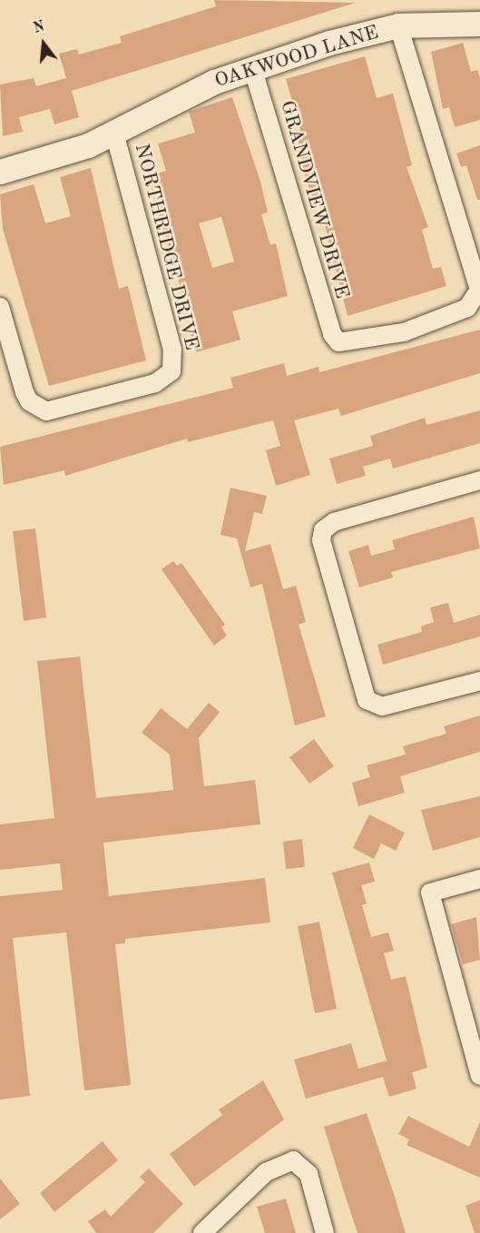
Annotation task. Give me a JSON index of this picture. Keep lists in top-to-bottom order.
{
  "streets": {
    "street": ["OAKWOOD LANE", "GRANDVIEW DRIVE", "NORTHRIDGE DRIVE"]
  },
  "crossings": [
    ["OAKWOOD LANE", "GRANDVIEW DRIVE"],
    ["OAKWOOD LANE", "NORTHRIDGE DRIVE"]
  ],
  "north": "top"
}
